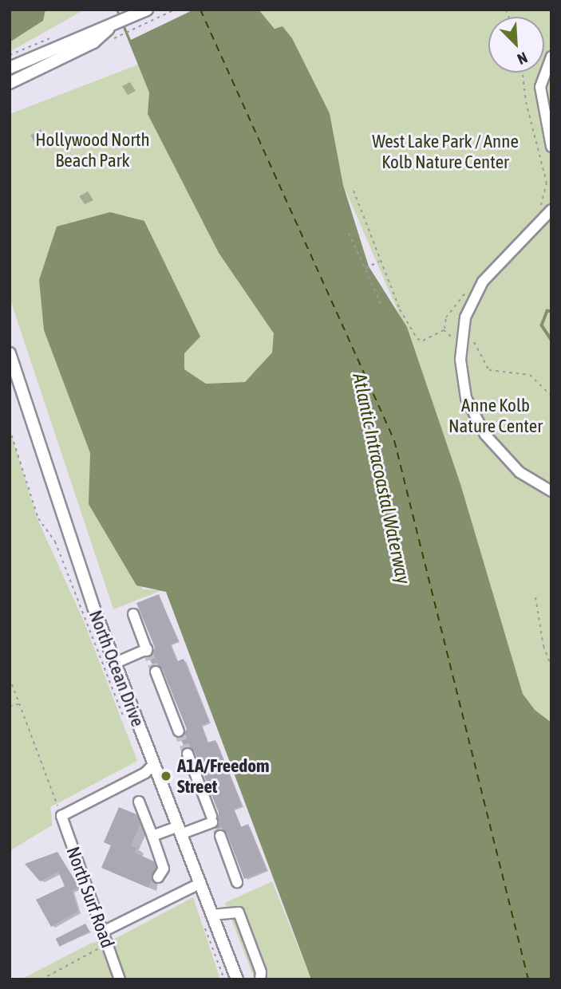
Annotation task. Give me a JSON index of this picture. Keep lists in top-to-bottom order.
{
  "streets": {
    "main road": ["North Ocean Drive"],
    "street": ["North Surf Road"]
  },
  "water": ["Atlantic Intracoastal Waterway"],
  "parks": ["Hollywood North Beach Park", "West Lake Park / Anne Kolb Nature Center", "Anne Kolb Nature Center"],
  "places": ["A1A/Freedom Street"],
  "north": "bottom right"
}
